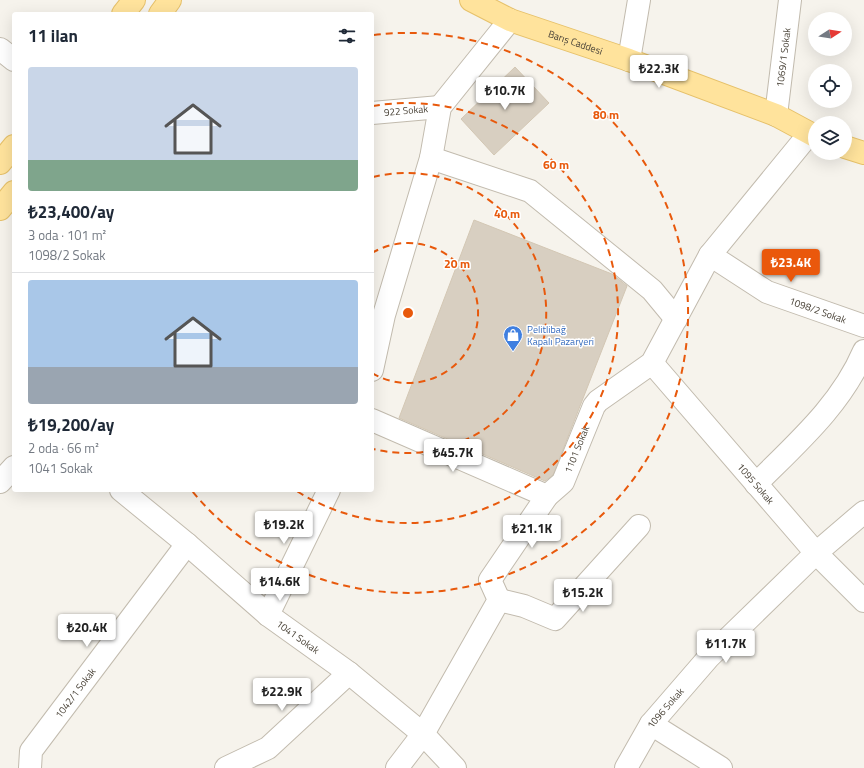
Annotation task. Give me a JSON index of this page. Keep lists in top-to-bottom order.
{
  "streets": {
    "main road": ["Barış Caddesi"],
    "street": [
      "1069/1 Sokak",
      "922 Sokak",
      "1098/2 Sokak",
      "1101 Sokak",
      "1095 Sokak",
      "1041 Sokak",
      "1042/1 Sokak",
      "1096 Sokak"
    ]
  },
  "crossings": [
    ["Barış Caddesi", "1069/1 Sokak"],
    ["1101 Sokak", "1095 Sokak"],
    ["1095 Sokak", "1096 Sokak"],
    ["1041 Sokak", "1042/1 Sokak"]
  ],
  "places": {
    "shop": ["Pelitlibağ Kapalı Pazaryeri"]
  },
  "north": "right",
  "page": {
    "heading": "11 ilan",
    "price": [
      "₺22.3K",
      "₺10.7K",
      "₺23.4K",
      "₺45.7K",
      "₺19.2K",
      "₺21.1K",
      "₺14.6K",
      "₺15.2K",
      "₺20.4K",
      "₺11.7K",
      "₺22.9K"
    ],
    "list": [
      {
        "name": "₺23,400/ay",
        "note": "3 oda · 101 m² · 1098/2 Sokak"
      },
      {
        "name": "₺19,200/ay",
        "note": "2 oda · 66 m² · 1041 Sokak"
      }
    ]
  },
  "rings": [
    "80 m",
    "60 m",
    "40 m",
    "20 m"
  ]
}
